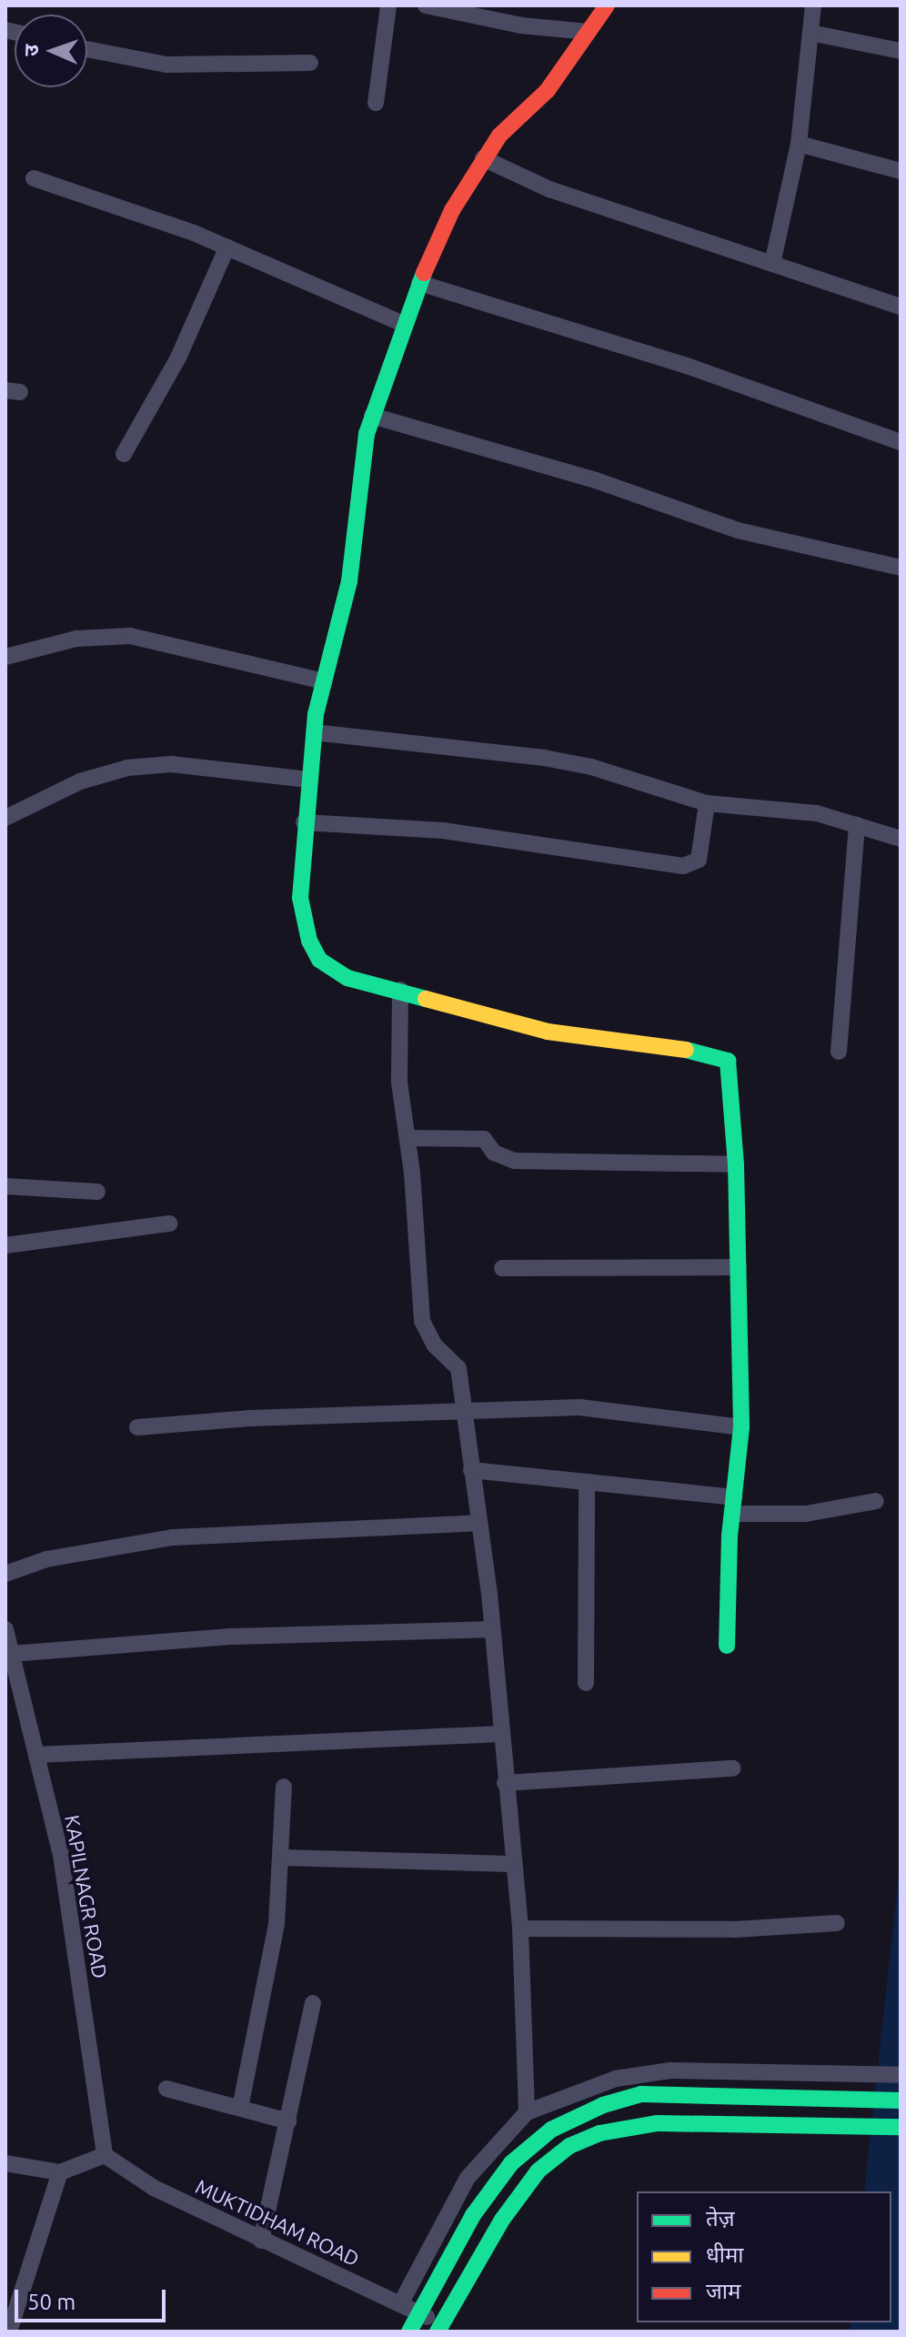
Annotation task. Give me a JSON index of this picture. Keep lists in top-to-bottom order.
{
  "streets": {
    "street": ["KAPILNAGR ROAD", "MUKTIDHAM ROAD"]
  },
  "crossings": [
    ["KAPILNAGR ROAD", "MUKTIDHAM ROAD"]
  ],
  "legend": ["तेज़", "धीमा", "जाम"],
  "scale_bar": "50 m",
  "north": "left"
}
